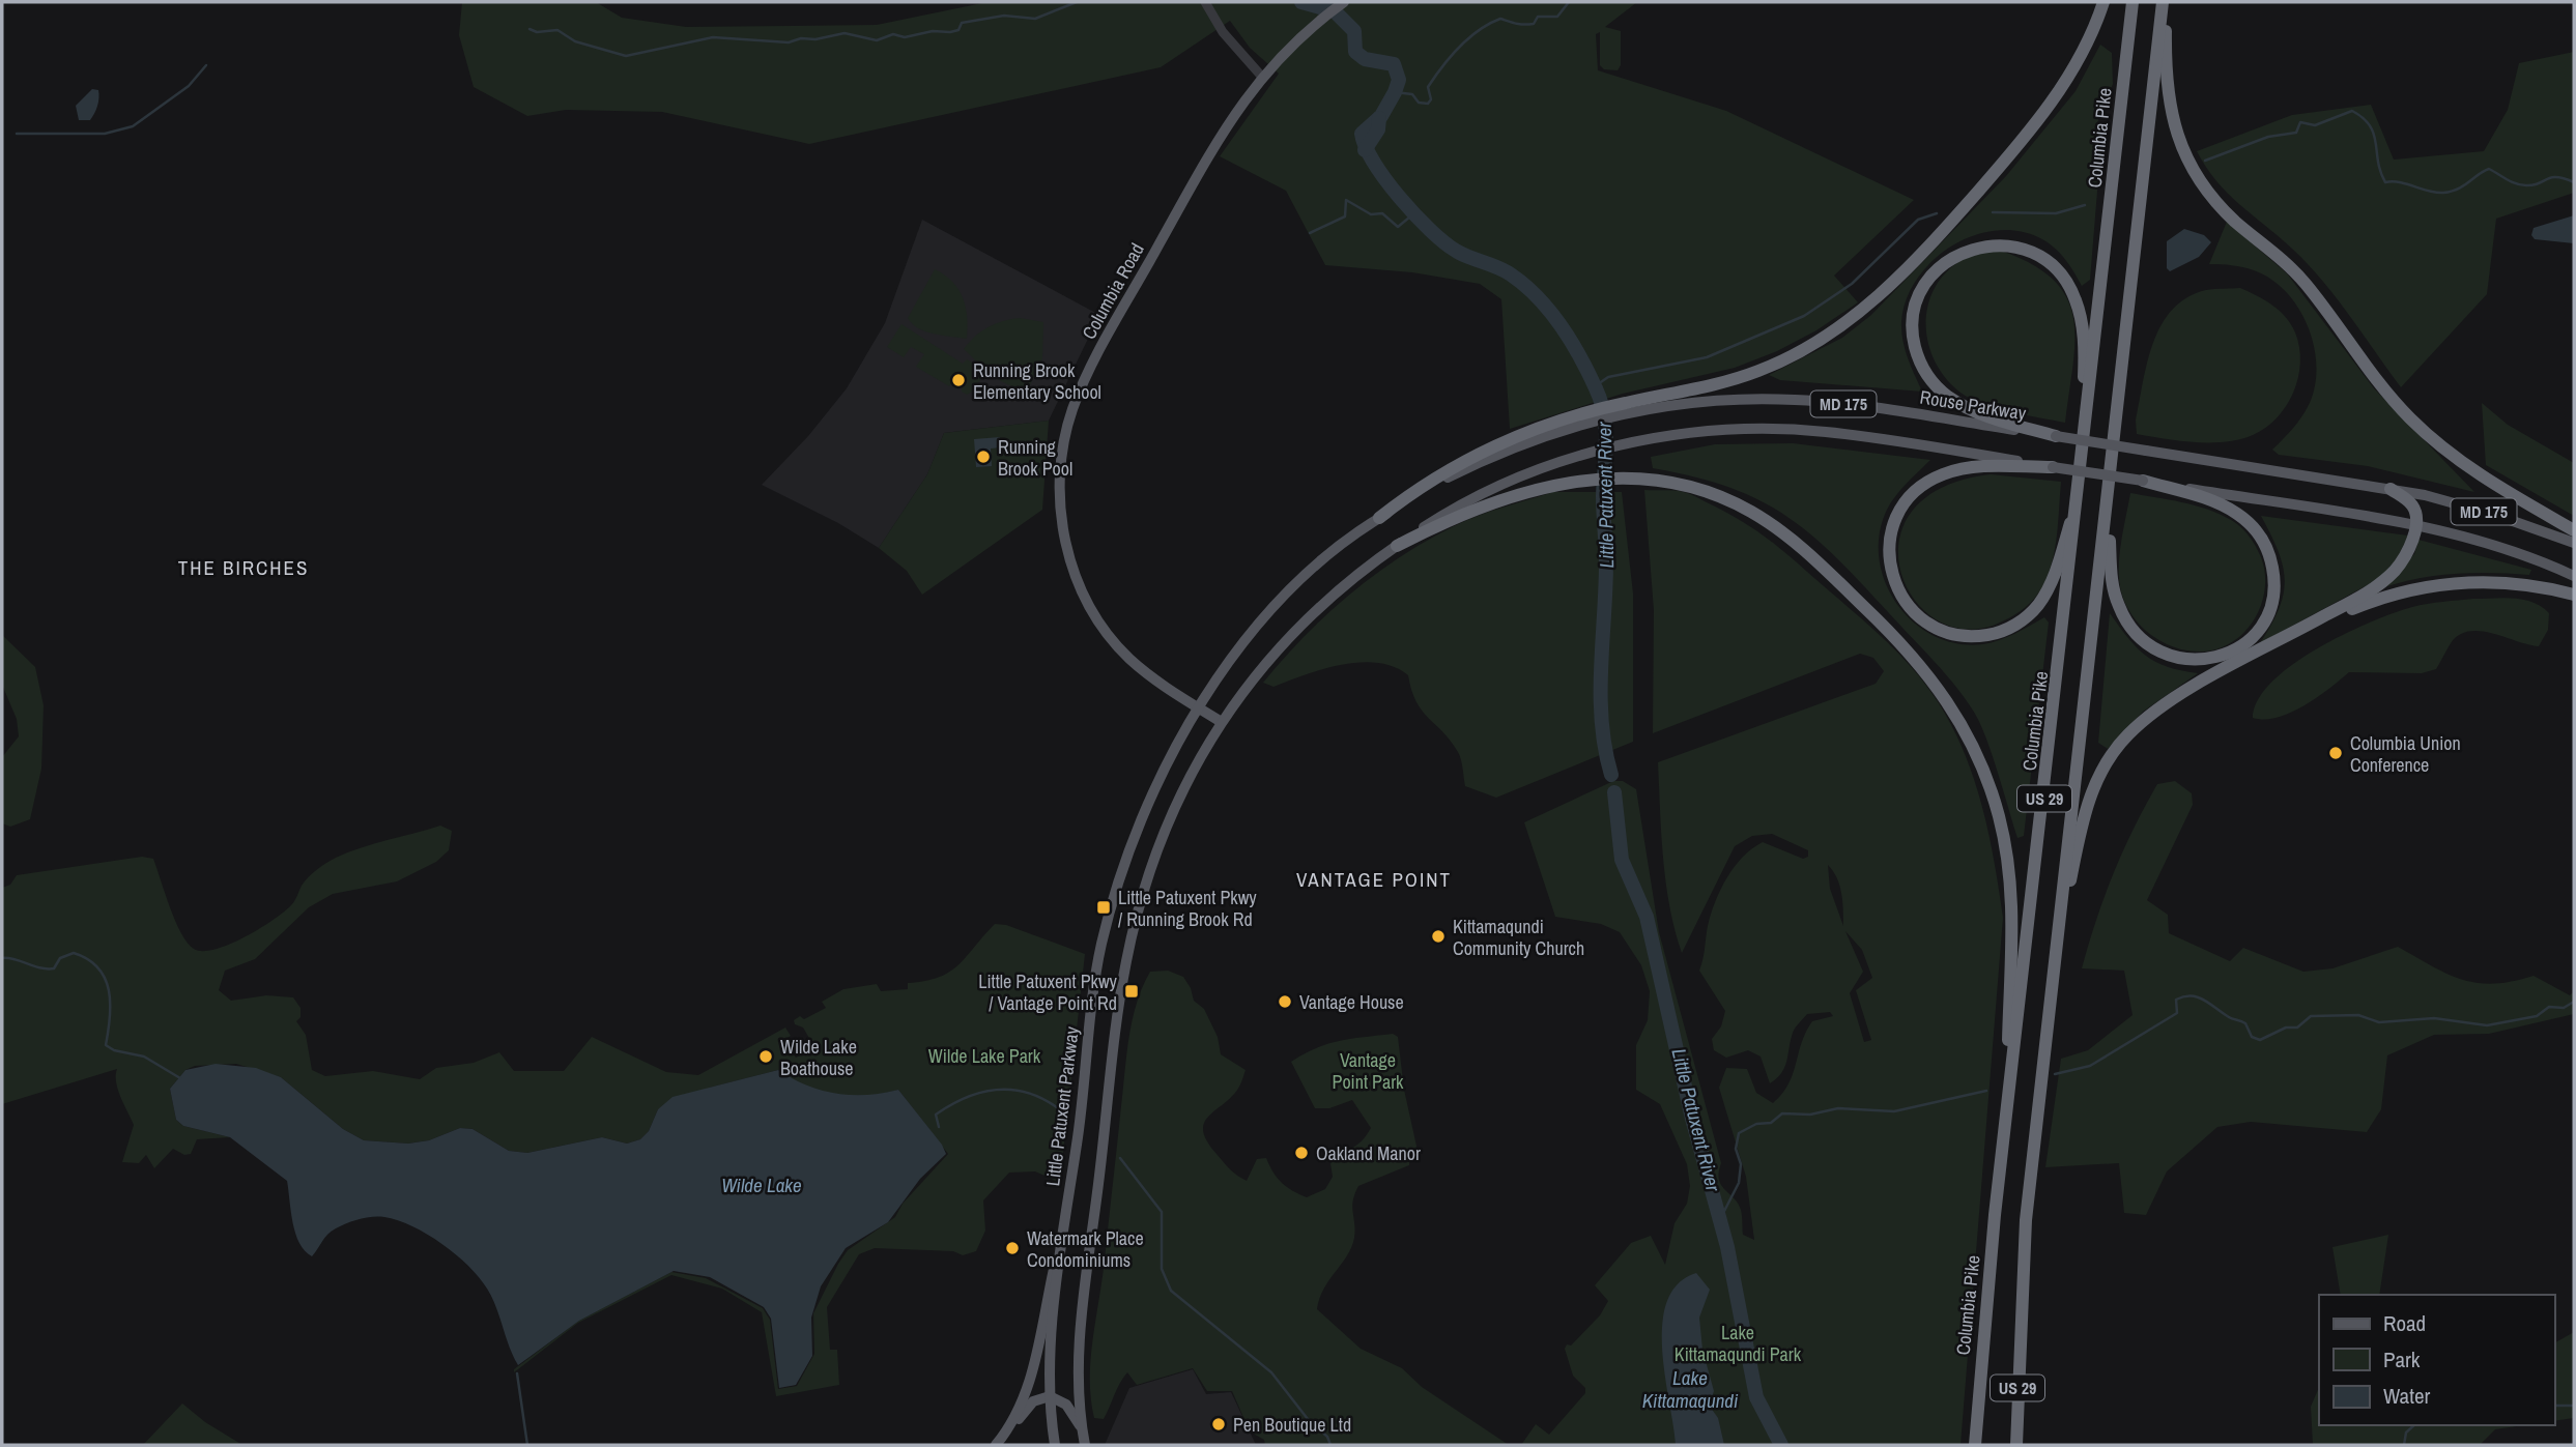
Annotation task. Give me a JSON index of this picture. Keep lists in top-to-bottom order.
{
  "streets": {
    "highway": ["Columbia Pike", "US 29"],
    "main road": [
      "Columbia Road",
      "MD 175",
      "Rouse Parkway",
      "Little Patuxent Parkway"
    ]
  },
  "crossings": [
    ["Columbia Road", "Little Patuxent Parkway"]
  ],
  "districts": ["THE BIRCHES", "VANTAGE POINT"],
  "water": ["Little Patuxent River", "Wilde Lake", "Lake Kittamaqundi"],
  "parks": ["Wilde Lake Park", "Vantage Point Park", "Lake Kittamaqundi Park"],
  "places": {
    "other": [
      "Running Brook Elementary School",
      "Running Brook Pool",
      "Columbia Union Conference",
      "Kittamaqundi Community Church",
      "Vantage House",
      "Wilde Lake Boathouse",
      "Oakland Manor",
      "Watermark Place Condominiums",
      "Pen Boutique Ltd"
    ],
    "transit": ["Little Patuxent Pkwy / Running Brook Rd", "Little Patuxent Pkwy / Vantage Point Rd"]
  },
  "legend": ["Road", "Park", "Water"]
}
